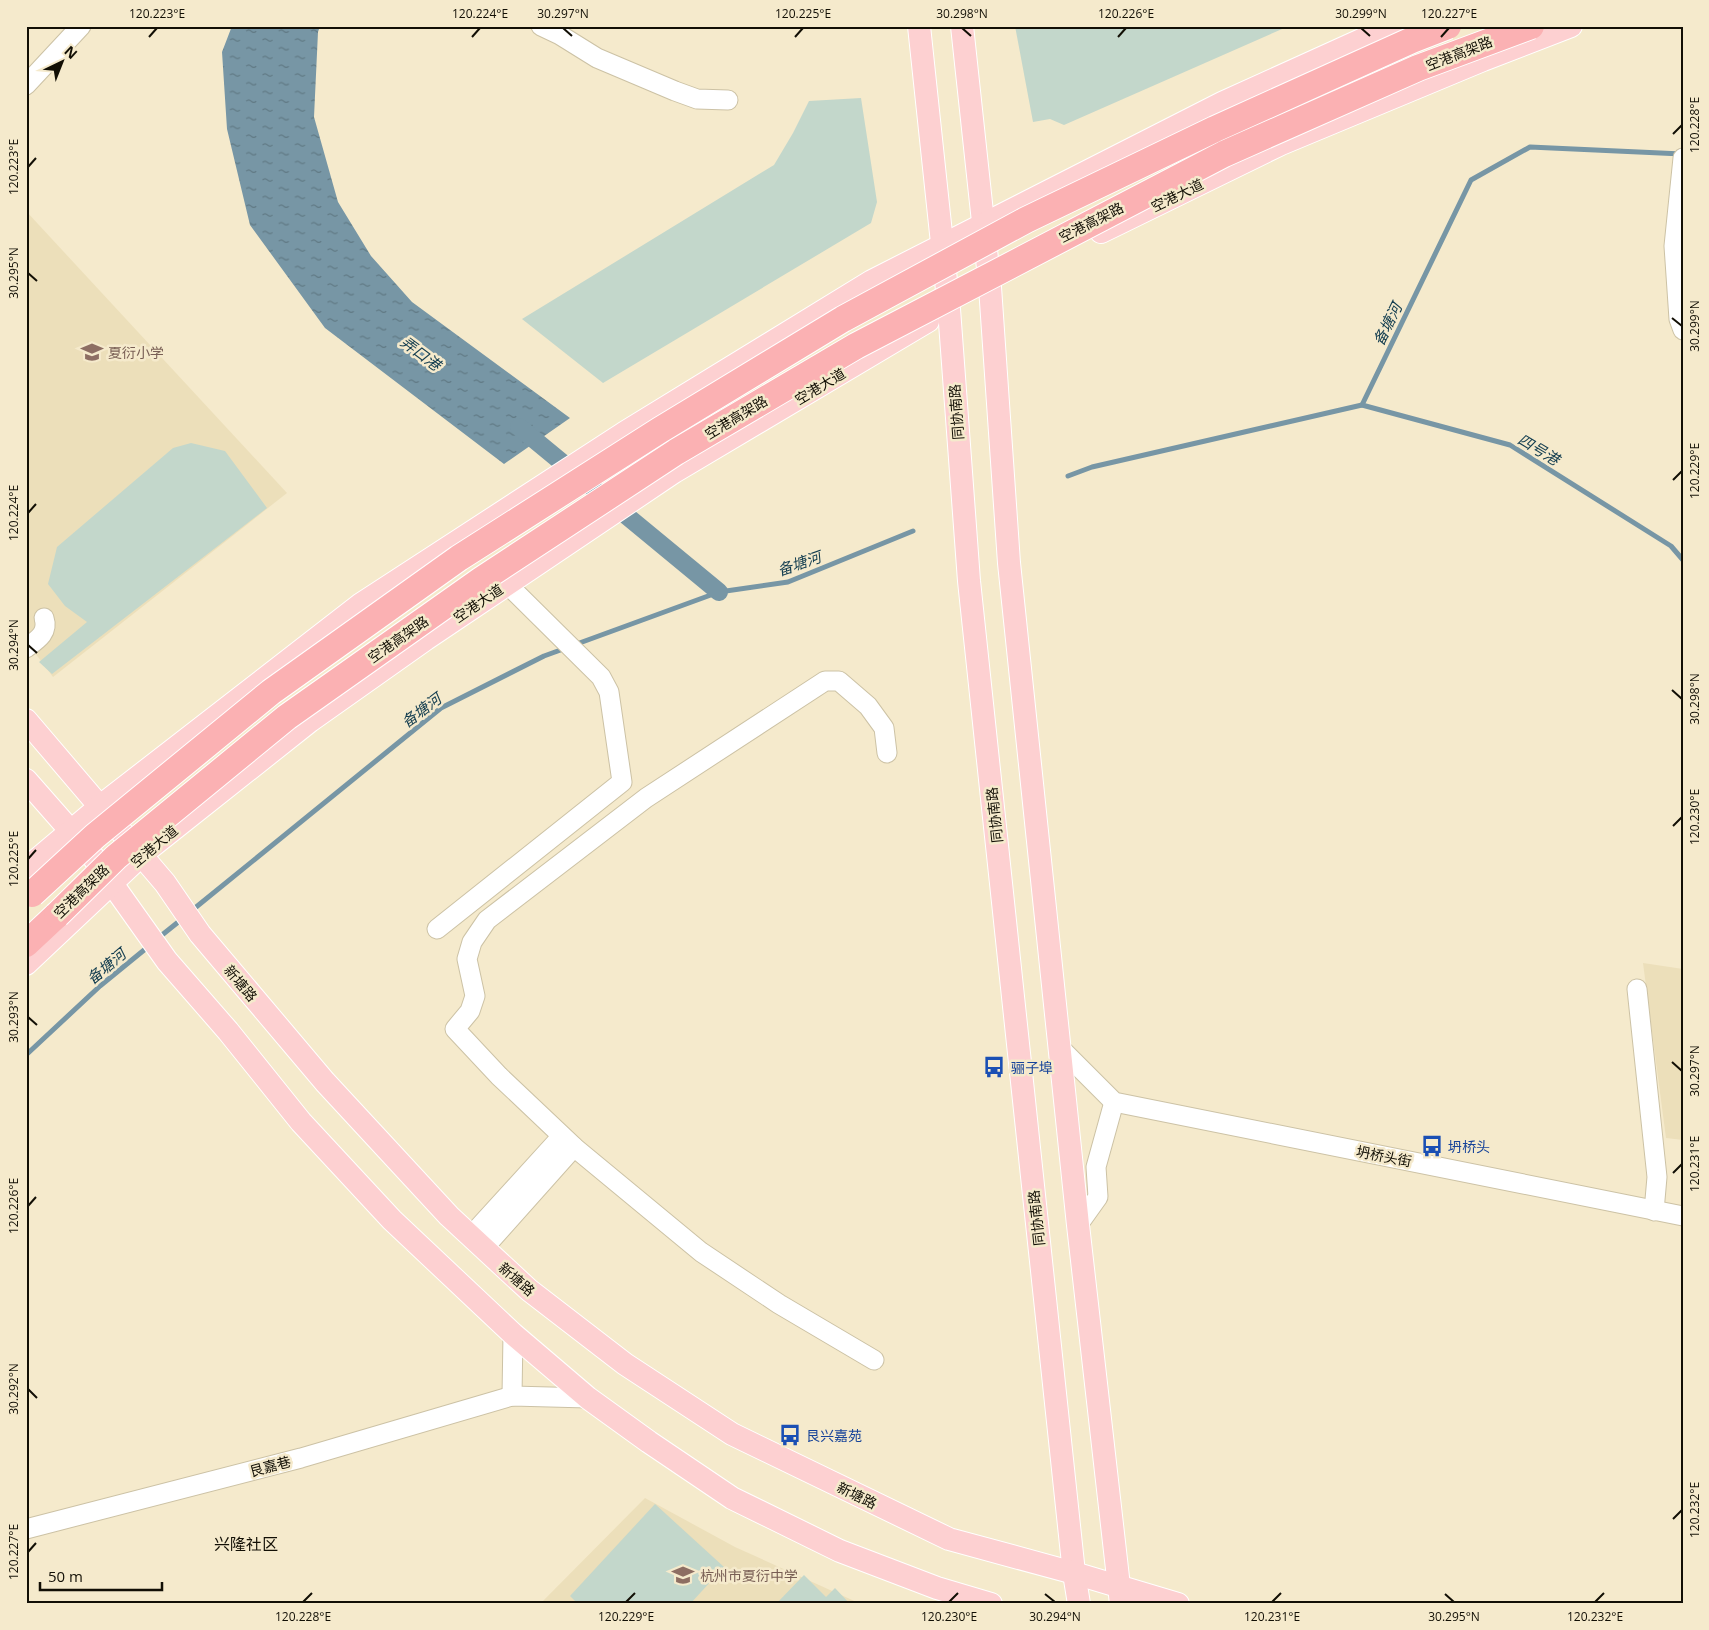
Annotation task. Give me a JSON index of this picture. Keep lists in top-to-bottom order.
{
  "streets": {
    "highway": ["空港高架路"],
    "main road": ["空港大道", "同协南路", "新塘路"],
    "street": ["坍桥头街", "艮嘉巷"]
  },
  "crossings": [
    ["空港大道", "同协南路"],
    ["空港大道", "新塘路"],
    ["同协南路", "新塘路"]
  ],
  "districts": ["兴隆社区"],
  "water": ["备塘河", "弄口港", "四号港"],
  "places": {
    "school or university": ["夏衍小学", "杭州市夏衍中学"],
    "bus stop": ["骊子埠", "坍桥头", "艮兴嘉苑"]
  },
  "scale_bar": "50 m",
  "north": "top right",
  "coordinates": [
    "120.223°E",
    "120.224°E",
    "30.297°N",
    "120.225°E",
    "30.298°N",
    "120.226°E",
    "30.299°N",
    "120.227°E",
    "120.228°E",
    "30.295°N",
    "120.229°E",
    "30.294°N",
    "120.230°E",
    "30.293°N",
    "120.231°E",
    "30.292°N",
    "120.232°E"
  ]
}
